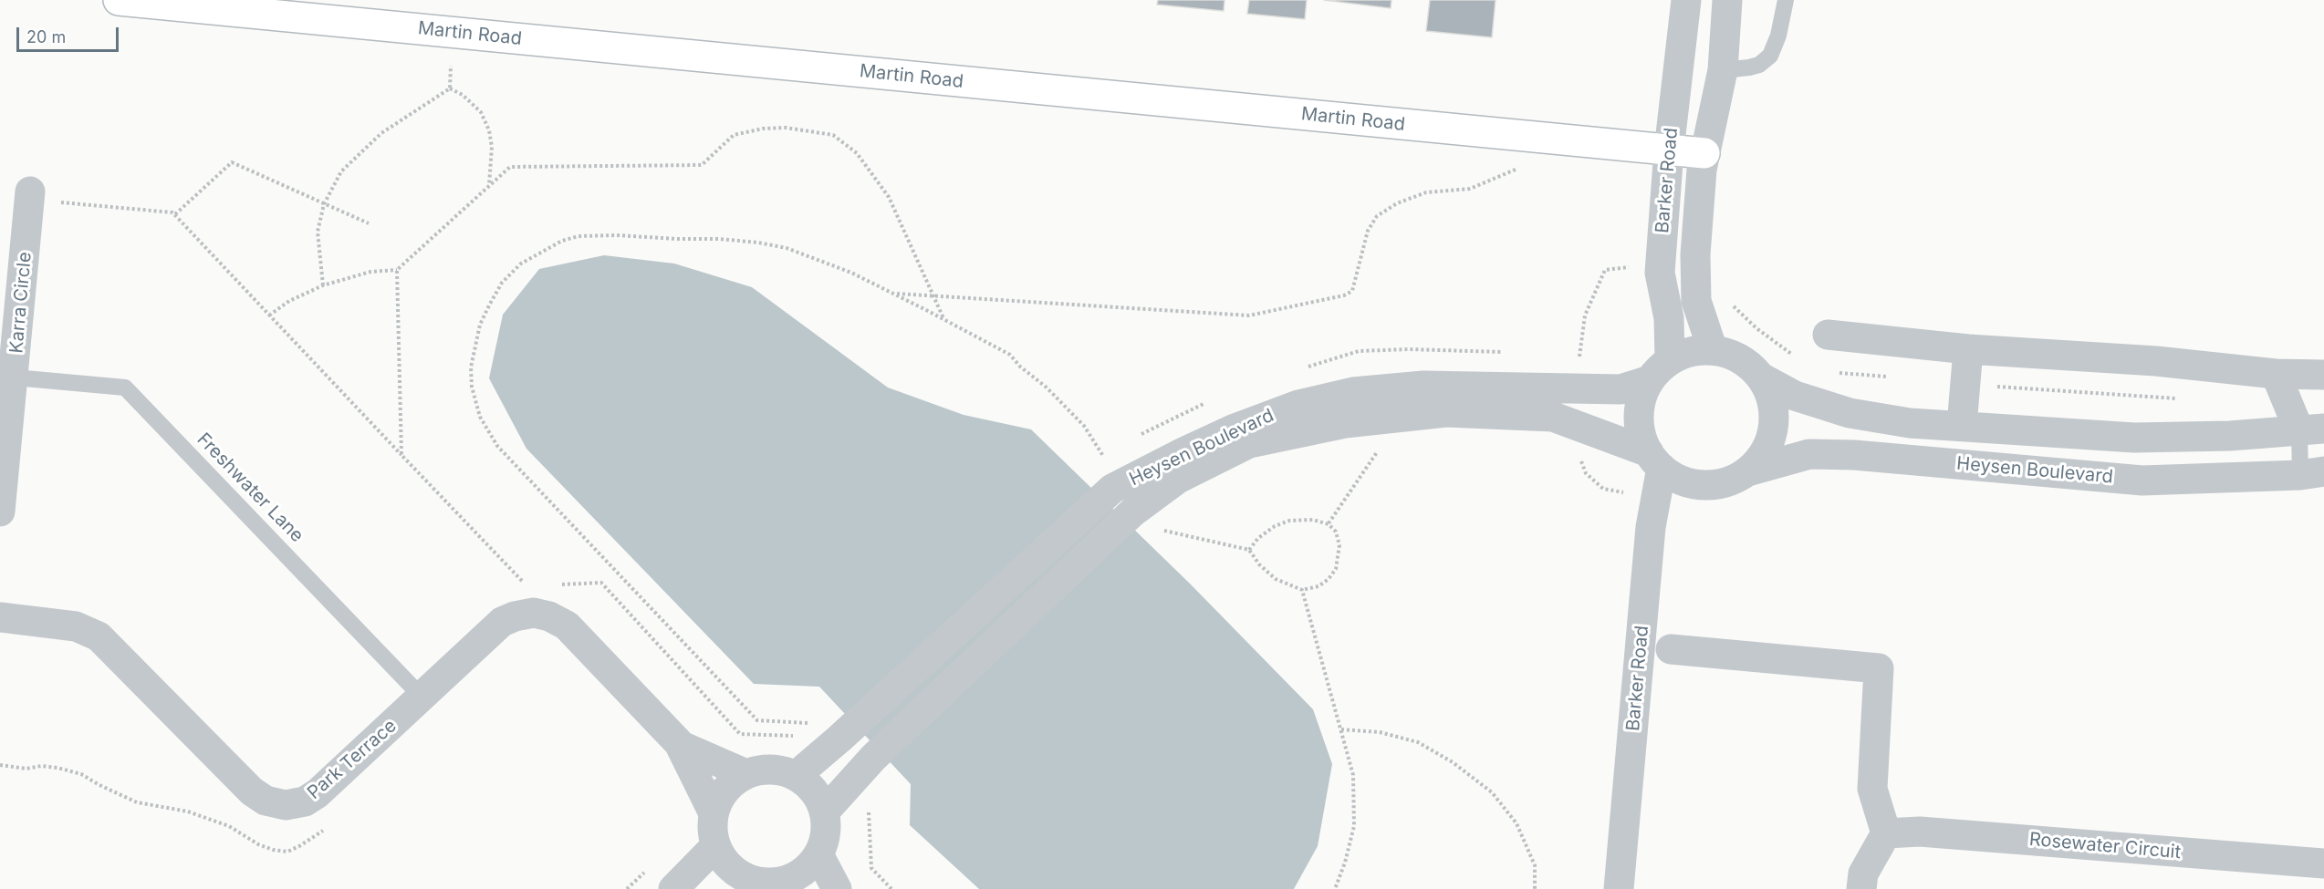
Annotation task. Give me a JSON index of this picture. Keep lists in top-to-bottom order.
{
  "streets": {
    "street": [
      "Martin Road",
      "Barker Road",
      "Karra Circle",
      "Heysen Boulevard",
      "Park Terrace",
      "Rosewater Circuit"
    ],
    "lane": ["Freshwater Lane"]
  },
  "crossings": [
    ["Martin Road", "Barker Road"],
    ["Barker Road", "Heysen Boulevard"],
    ["Karra Circle", "Freshwater Lane"],
    ["Freshwater Lane", "Park Terrace"]
  ],
  "scale_bar": "20 m"
}
